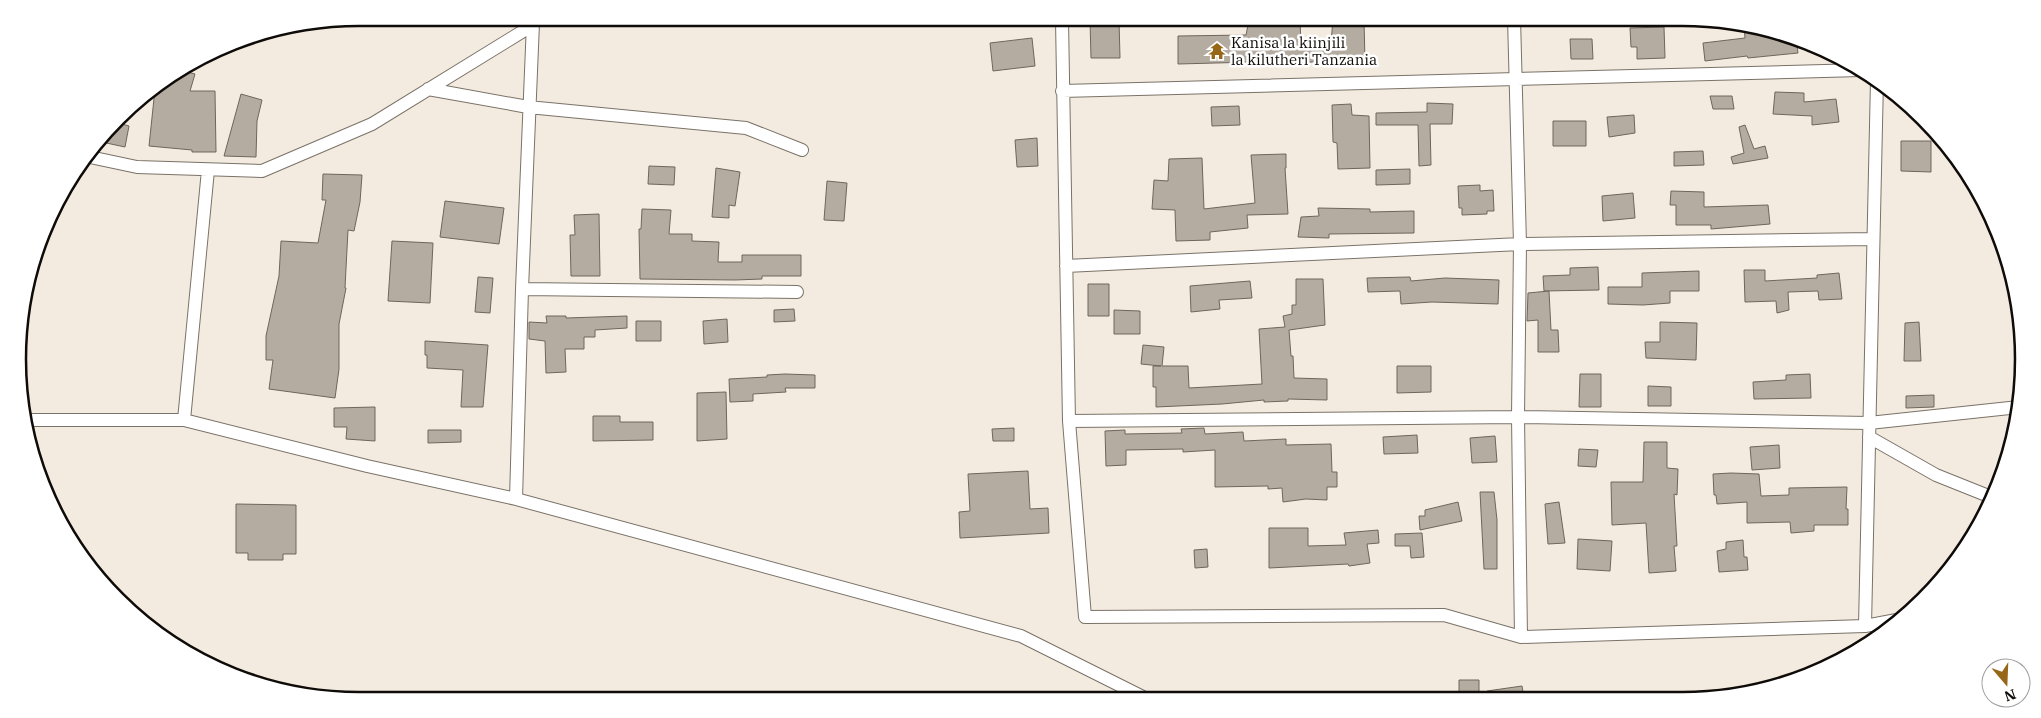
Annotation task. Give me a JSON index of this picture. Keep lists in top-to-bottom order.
{
  "places": {
    "temple": ["Kanisa la kiinjili la kilutheri Tanzania"]
  },
  "north": "bottom"
}
